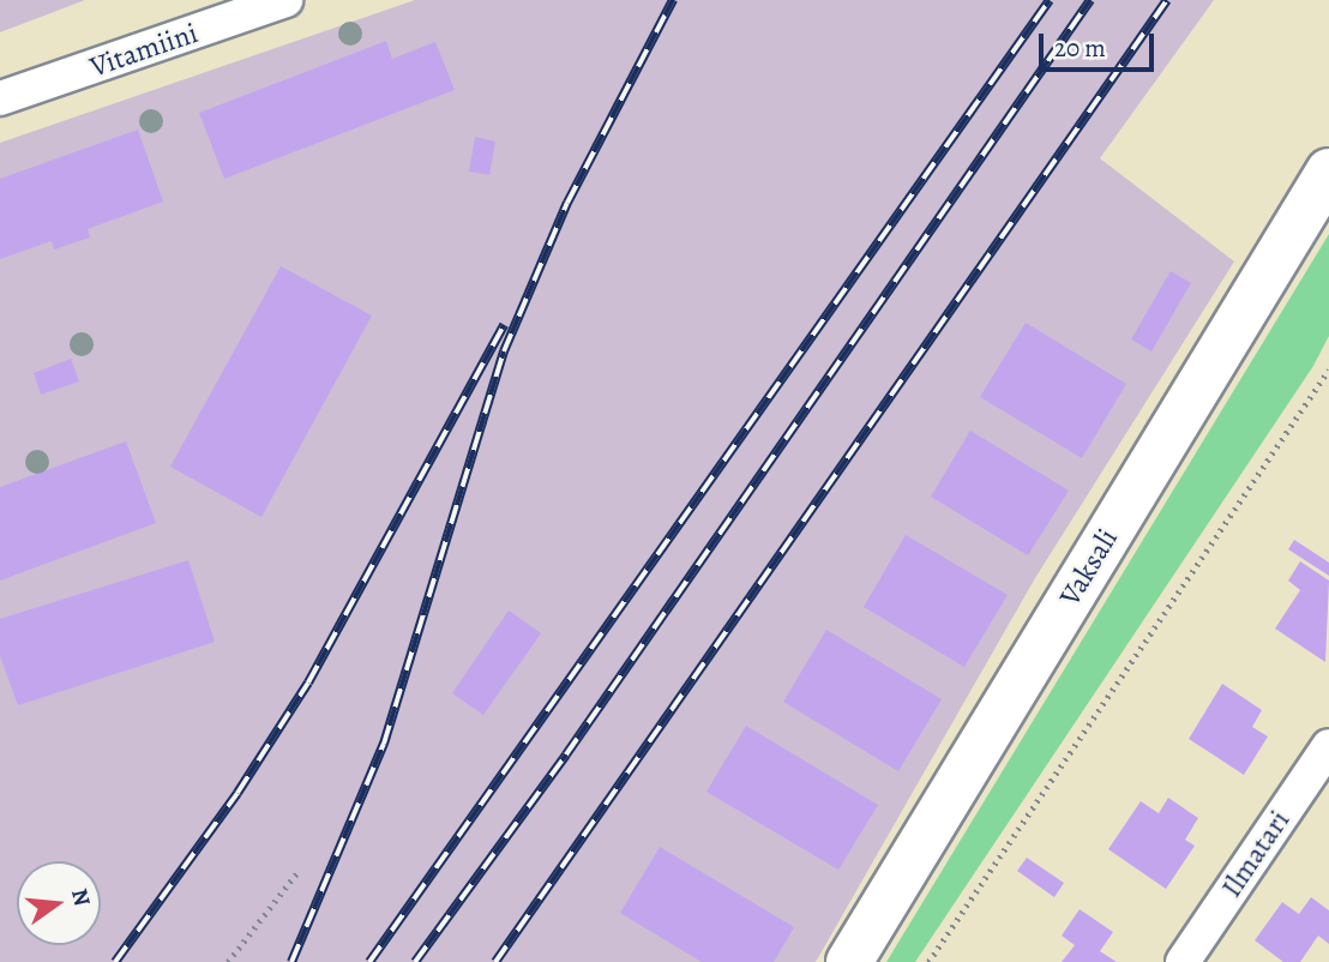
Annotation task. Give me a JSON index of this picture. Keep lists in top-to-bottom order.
{
  "streets": {
    "street": ["Vitamiini", "Vaksali", "Ilmatari"]
  },
  "scale_bar": "20 m",
  "north": "right"
}
